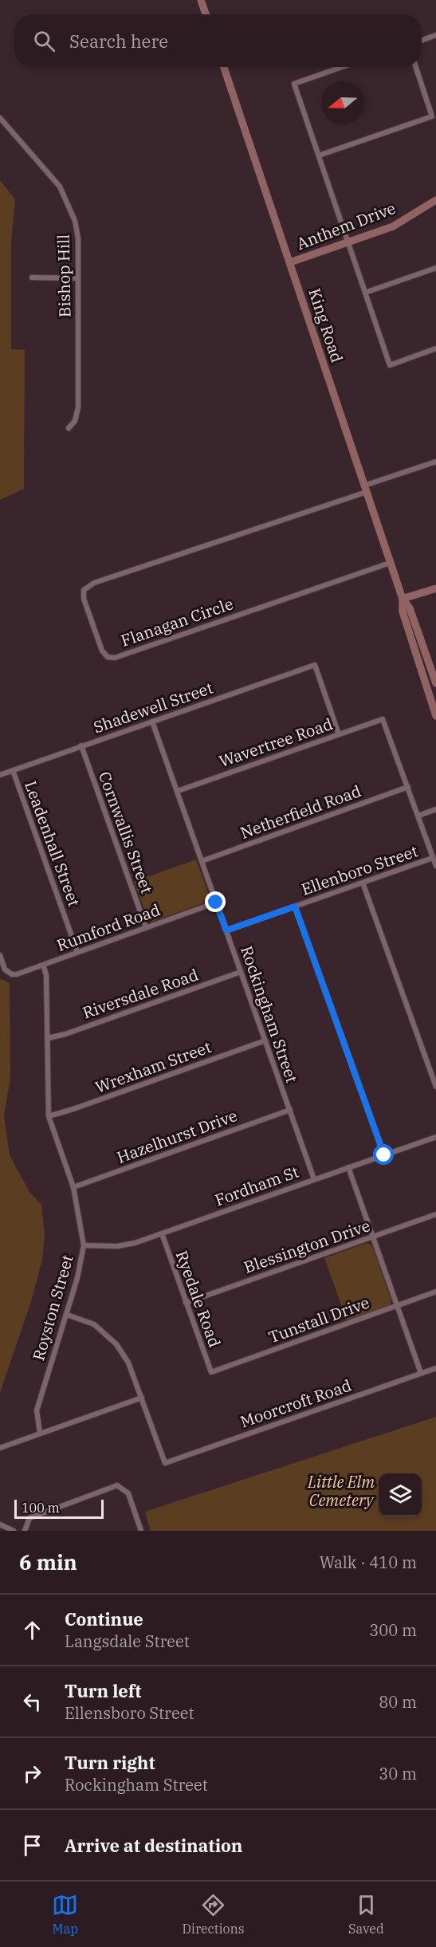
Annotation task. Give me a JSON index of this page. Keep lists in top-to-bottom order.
{
  "streets": {
    "street": [
      "Anthem Drive",
      "Bishop Hill",
      "King Road",
      "Flanagan Circle",
      "Shadewell Street",
      "Wavertree Road",
      "Netherfield Road",
      "Cornwallis Street",
      "Leadenhall Street",
      "Ellenboro Street",
      "Rumford Road",
      "Riversdale Road",
      "Rockingham Street",
      "Wrexham Street",
      "Hazelhurst Drive",
      "Fordham St",
      "Blessington Drive",
      "Ryedale Road",
      "Royston Street",
      "Tunstall Drive",
      "Moorcroft Road"
    ]
  },
  "crossings": [
    ["Anthem Drive", "King Road"],
    ["King Road", "Flanagan Circle"],
    ["Shadewell Street", "Wavertree Road"],
    ["Shadewell Street", "Cornwallis Street"],
    ["Shadewell Street", "Leadenhall Street"],
    ["Shadewell Street", "Rockingham Street"],
    ["Wavertree Road", "Netherfield Road"],
    ["Wavertree Road", "Rockingham Street"],
    ["Netherfield Road", "Rockingham Street"],
    ["Cornwallis Street", "Rumford Road"],
    ["Leadenhall Street", "Rumford Road"],
    ["Ellenboro Street", "Rockingham Street"],
    ["Rumford Road", "Rockingham Street"],
    ["Rumford Road", "Royston Street"],
    ["Riversdale Road", "Rockingham Street"],
    ["Riversdale Road", "Royston Street"],
    ["Rockingham Street", "Wrexham Street"],
    ["Rockingham Street", "Hazelhurst Drive"],
    ["Rockingham Street", "Fordham St"],
    ["Wrexham Street", "Royston Street"],
    ["Hazelhurst Drive", "Royston Street"],
    ["Fordham St", "Ryedale Road"],
    ["Fordham St", "Royston Street"],
    ["Blessington Drive", "Ryedale Road"],
    ["Ryedale Road", "Tunstall Drive"]
  ],
  "parks": ["Little Elm Cemetery"],
  "scale_bar": "100 m",
  "north": "left",
  "page": {
    "search": "Search here",
    "scale": "100 m",
    "heading": ["6 min", "Walk · 410 m"],
    "list": [
      ["Continue", "Langsdale Street", "300 m"],
      ["Turn left", "Ellensboro Street", "80 m"],
      ["Turn right", "Rockingham Street", "30 m"],
      "Arrive at destination"
    ],
    "nav": ["Map", "Directions", "Saved"]
  }
}
